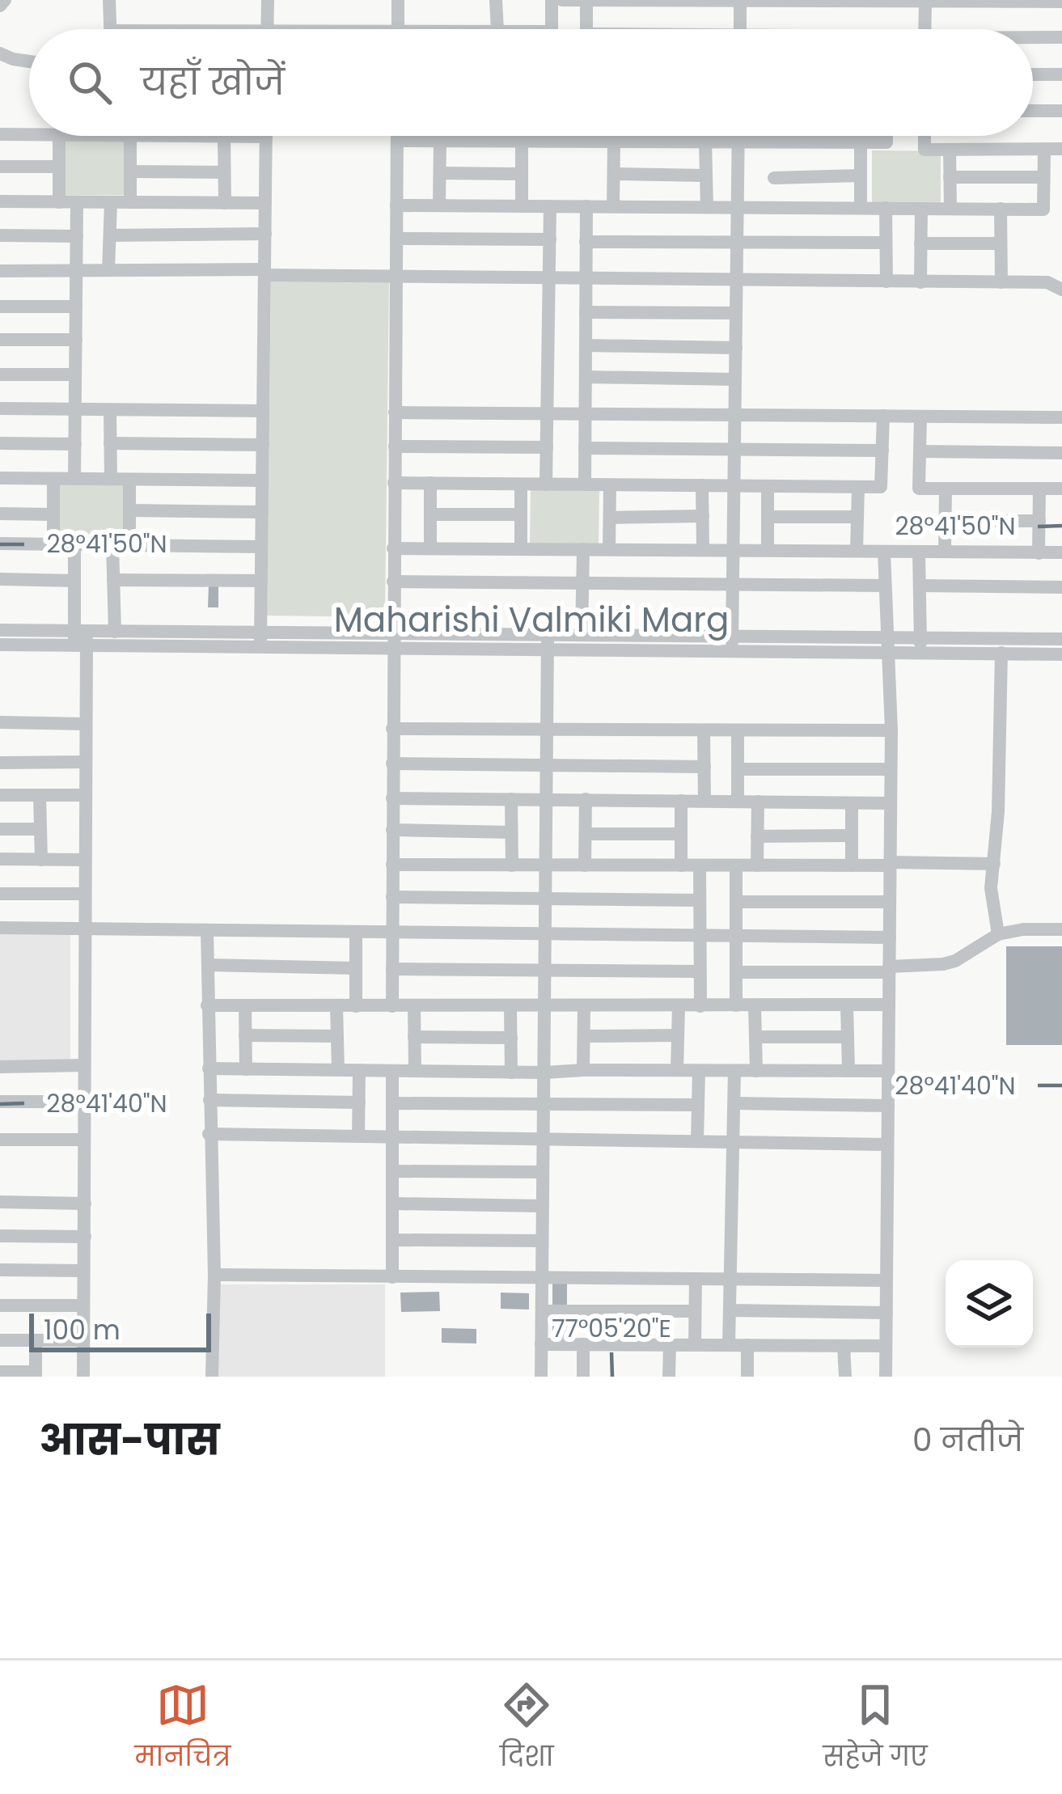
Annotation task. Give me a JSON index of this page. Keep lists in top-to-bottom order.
{
  "streets": {
    "street": ["Maharishi Valmiki Marg"]
  },
  "scale_bar": "100 m",
  "page": {
    "search": "यहाँ खोजें",
    "scale": "100 m",
    "heading": ["आस-पास", "0 नतीजे"],
    "nav": ["मानचित्र", "दिशा", "सहेजे गए"]
  },
  "coordinates": ["28°41'50\"N", "28°41'40\"N", "77°05'20\"E"]
}
